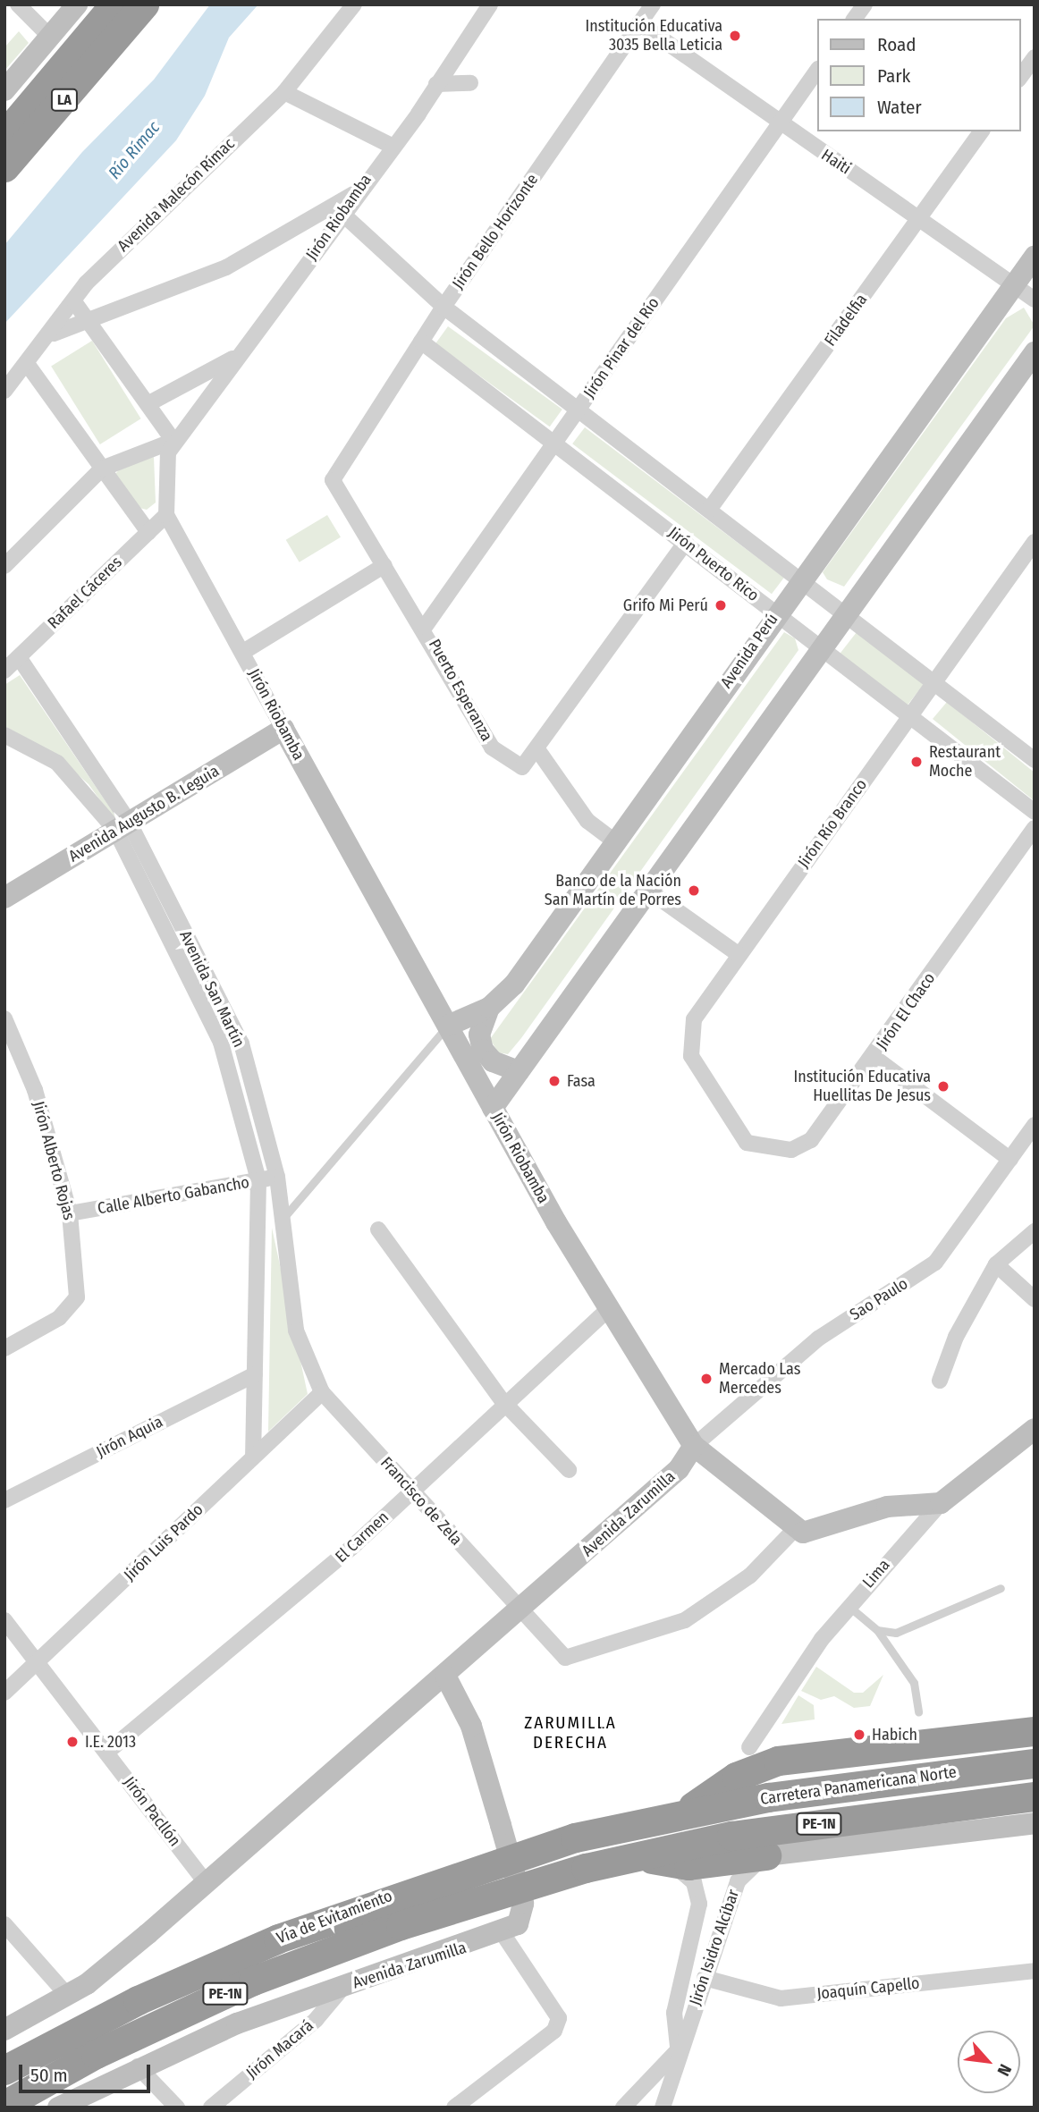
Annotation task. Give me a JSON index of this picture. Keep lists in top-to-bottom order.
{
  "streets": {
    "highway": [
      "LA",
      "Carretera Panamericana Norte",
      "PE-1N",
      "Vía de Evitamiento"
    ],
    "main road": [
      "Jirón Riobamba",
      "Avenida Perú",
      "Avenida Augusto B. Leguia",
      "Avenida Zarumilla",
      "Lima"
    ],
    "street": [
      "Haiti",
      "Avenida Malecón Rímac",
      "Jirón Bello Horizonte",
      "Filadelfia",
      "Jirón Pinar del Río",
      "Jirón Puerto Rico",
      "Rafael Cáceres",
      "Puerto Esperanza",
      "Jirón Río Branco",
      "Avenida San Martín",
      "Jirón El Chaco",
      "Jirón Alberto Rojas",
      "Calle Alberto Gabancho",
      "Sao Paulo",
      "Jirón Aquia",
      "Francisco de Zela",
      "El Carmen",
      "Jirón Luis Pardo",
      "Jirón Pacllón",
      "Jirón Isidro Alcíbar",
      "Joaquín Capello",
      "Jirón Macará"
    ]
  },
  "crossings": [
    ["Haiti", "Jirón Bello Horizonte"],
    ["Haiti", "Filadelfia"],
    ["Haiti", "Jirón Pinar del Río"],
    ["Haiti", "Avenida Perú"],
    ["Jirón Riobamba", "Rafael Cáceres"],
    ["Jirón Riobamba", "Avenida Perú"],
    ["Jirón Riobamba", "Avenida Augusto B. Leguia"],
    ["Jirón Riobamba", "Sao Paulo"],
    ["Jirón Riobamba", "Francisco de Zela"],
    ["Jirón Riobamba", "Avenida Zarumilla"],
    ["Jirón Riobamba", "El Carmen"],
    ["Jirón Bello Horizonte", "Jirón Puerto Rico"],
    ["Jirón Bello Horizonte", "Puerto Esperanza"],
    ["Jirón Pinar del Río", "Jirón Puerto Rico"],
    ["Jirón Pinar del Río", "Puerto Esperanza"],
    ["Jirón Puerto Rico", "Avenida Perú"],
    ["Jirón Puerto Rico", "Jirón Río Branco"],
    ["Rafael Cáceres", "Avenida San Martín"],
    ["Avenida Augusto B. Leguia", "Avenida San Martín"],
    ["Jirón Río Branco", "Jirón El Chaco"],
    ["Avenida San Martín", "Calle Alberto Gabancho"],
    ["Avenida San Martín", "Jirón Aquia"],
    ["Avenida San Martín", "Francisco de Zela"],
    ["Avenida San Martín", "Jirón Luis Pardo"],
    ["Jirón Alberto Rojas", "Calle Alberto Gabancho"],
    ["Sao Paulo", "Avenida Zarumilla"],
    ["Francisco de Zela", "Avenida Zarumilla"],
    ["Francisco de Zela", "El Carmen"],
    ["Francisco de Zela", "Jirón Luis Pardo"],
    ["Avenida Zarumilla", "Jirón Pacllón"],
    ["Avenida Zarumilla", "Jirón Macará"],
    ["El Carmen", "Jirón Pacllón"],
    ["Jirón Luis Pardo", "Jirón Pacllón"],
    ["Carretera Panamericana Norte", "Vía de Evitamiento"],
    ["Jirón Isidro Alcíbar", "Joaquín Capello"]
  ],
  "districts": ["ZARUMILLA DERECHA"],
  "water": ["Río Rímac"],
  "places": [
    "Institución Educativa 3035 Bella Leticia",
    "Grifo Mi Perú",
    "Restaurant Moche",
    "Banco de la Nación San Martín de Porres",
    "Fasa",
    "Institución Educativa Huellitas De Jesus",
    "Mercado Las Mercedes",
    "Habich",
    "I.E. 2013"
  ],
  "legend": ["Road", "Park", "Water"],
  "scale_bar": "50 m",
  "north": "bottom right"
}
